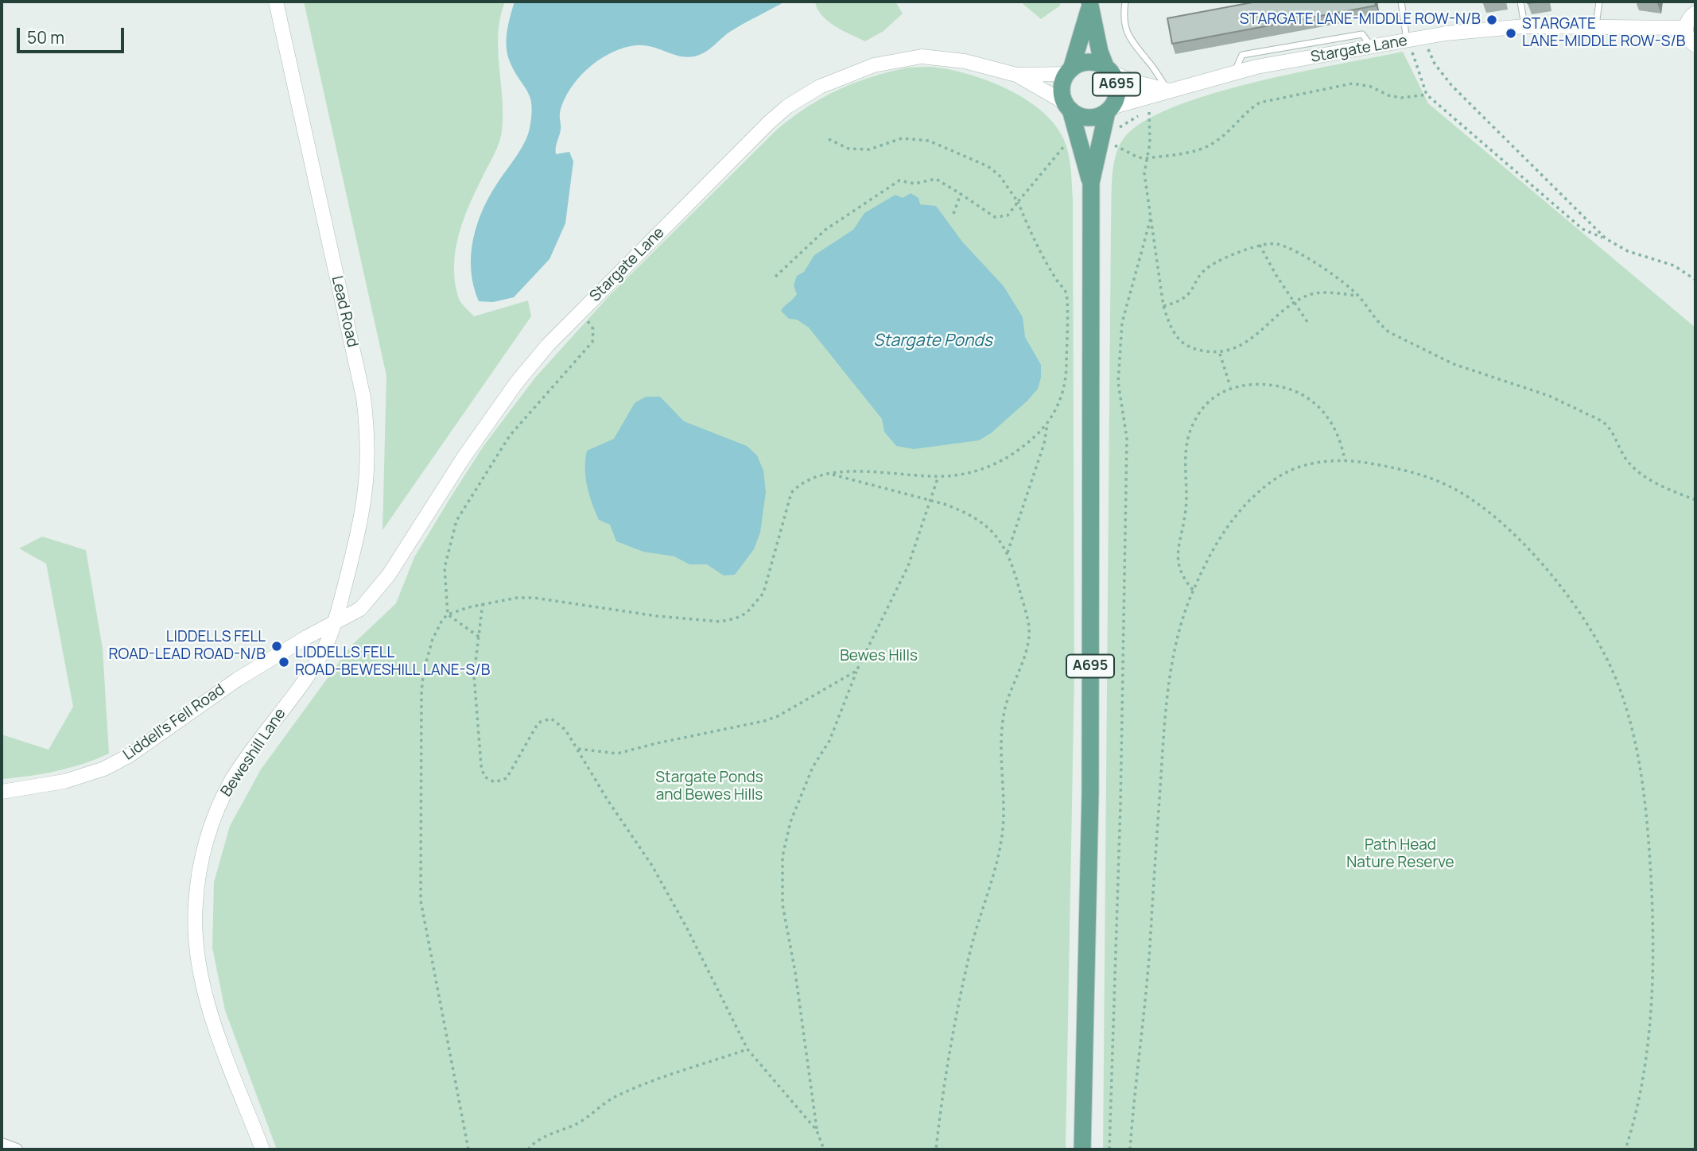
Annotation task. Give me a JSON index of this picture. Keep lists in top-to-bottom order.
{
  "streets": {
    "main road": ["A695"],
    "street": [
      "Stargate Lane",
      "Lead Road",
      "Liddell's Fell Road",
      "Beweshill Lane"
    ]
  },
  "crossings": [
    ["Stargate Lane", "A695"],
    ["Stargate Lane", "Lead Road"],
    ["Stargate Lane", "Liddell's Fell Road"],
    ["Stargate Lane", "Beweshill Lane"],
    ["Lead Road", "Liddell's Fell Road"],
    ["Lead Road", "Beweshill Lane"],
    ["Liddell's Fell Road", "Beweshill Lane"]
  ],
  "water": ["Stargate Ponds"],
  "parks": ["Bewes Hills", "Stargate Ponds and Bewes Hills", "Path Head Nature Reserve"],
  "places": [
    "STARGATE LANE-MIDDLE ROW-N/B",
    "STARGATE LANE-MIDDLE ROW-S/B",
    "LIDDELLS FELL ROAD-LEAD ROAD-N/B",
    "LIDDELLS FELL ROAD-BEWESHILL LANE-S/B"
  ],
  "scale_bar": "50 m"
}
